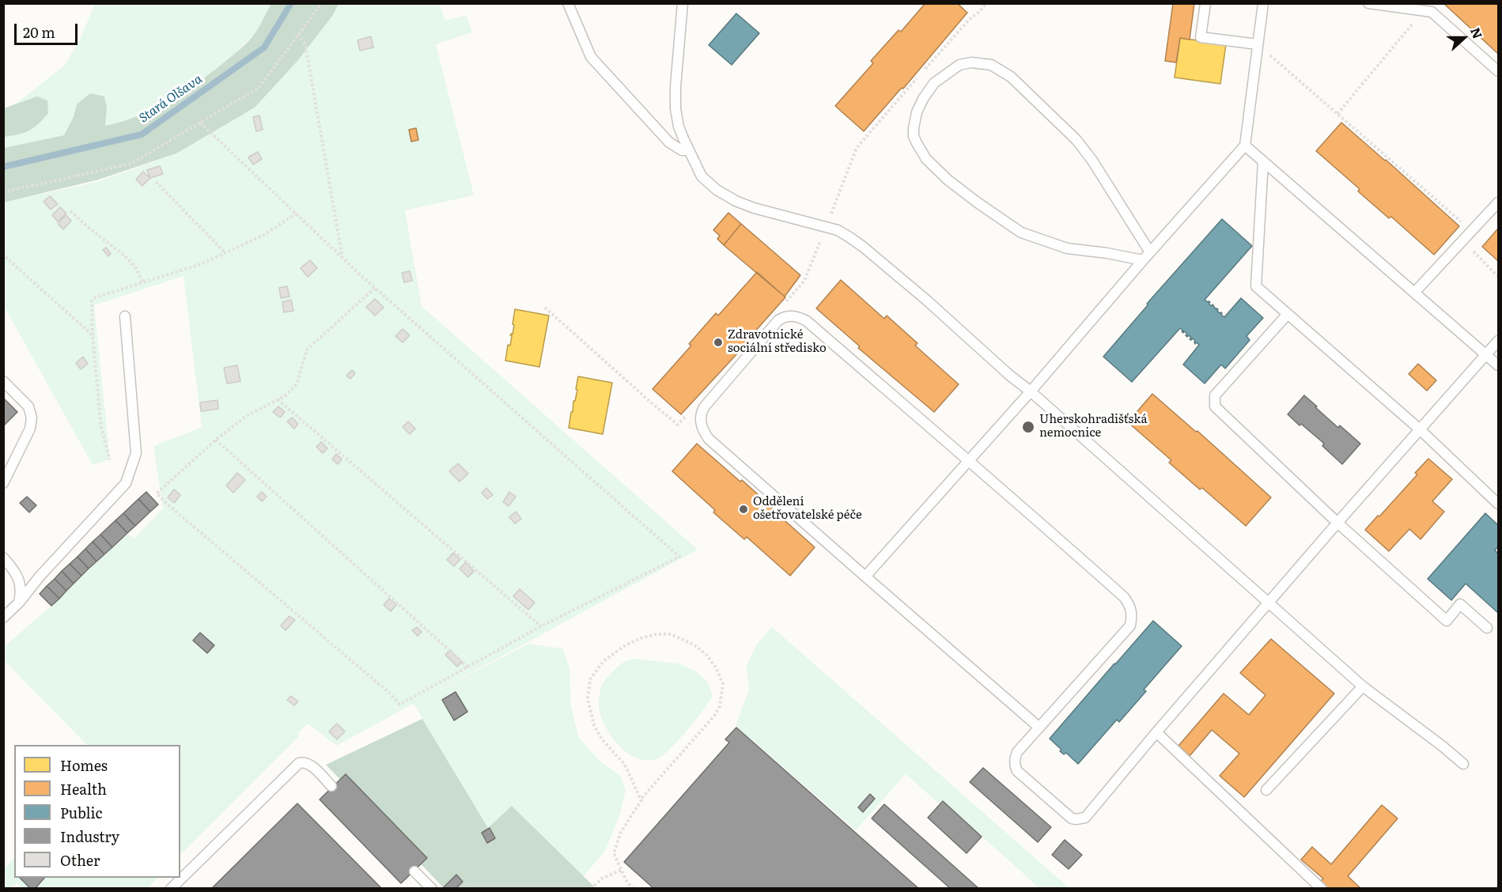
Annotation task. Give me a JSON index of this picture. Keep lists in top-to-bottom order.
{
  "water": ["Stará Olšava"],
  "places": ["Zdravotnické sociální středisko", "Uherskohradišťská nemocnice", "Oddělení ošetřovatelské péče"],
  "legend": [
    "Homes",
    "Health",
    "Public",
    "Industry",
    "Other"
  ],
  "scale_bar": "20 m",
  "north": "right"
}
